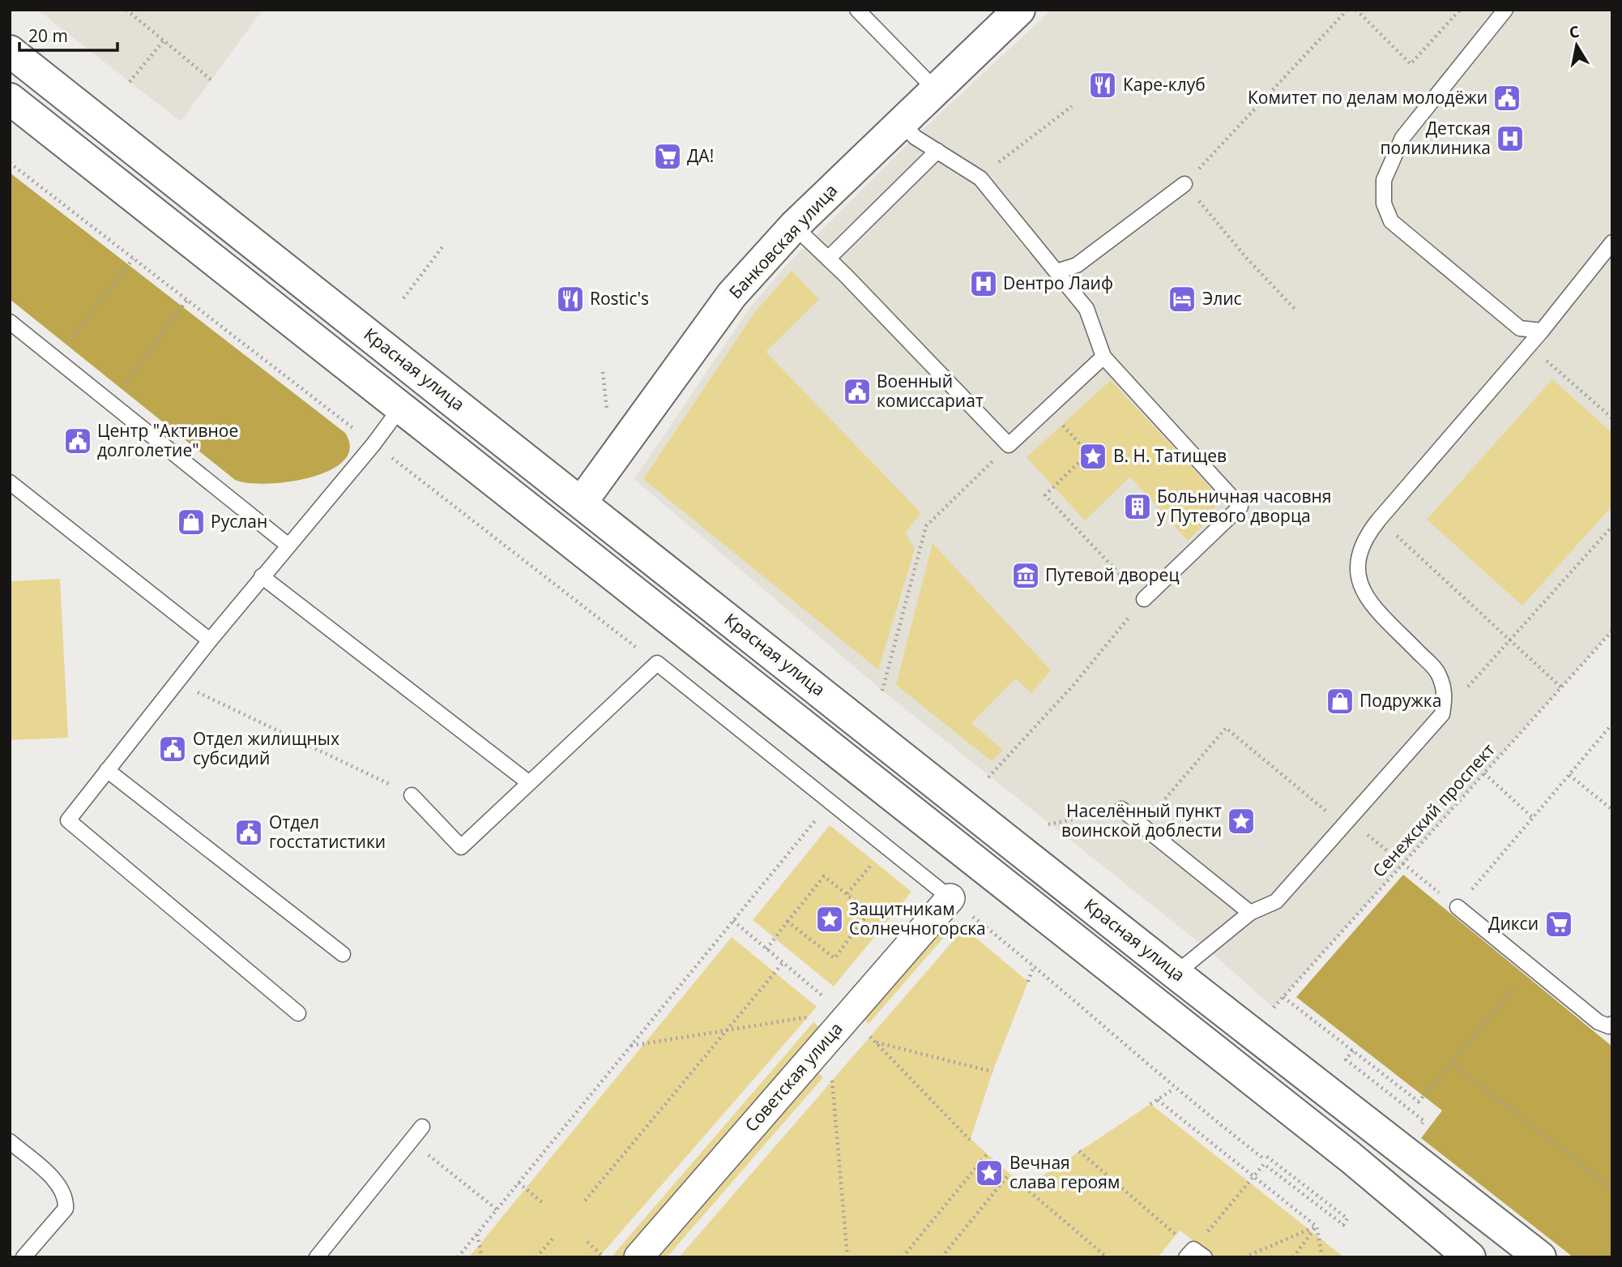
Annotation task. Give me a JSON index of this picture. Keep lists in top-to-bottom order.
{
  "streets": {
    "main road": ["Банковская улица", "Красная улица"],
    "street": ["Советская улица"],
    "path": ["Сенежский проспект"]
  },
  "crossings": [
    ["Банковская улица", "Красная улица"]
  ],
  "places": {
    "restaurant": ["Каре-клуб", "Rostic's"],
    "public building": [
      "Комитет по делам молодёжи",
      "Военный комиссариат",
      "Центр \"Активное долголетие\"",
      "Отдел жилищных субсидий",
      "Отдел госстатистики"
    ],
    "hospital": ["Детская поликлиника", "Dентро Лаиф"],
    "supermarket": ["ДА!", "Дикси"],
    "hotel": ["Элис"],
    "place": [
      "В. Н. Татищев",
      "Населённый пункт воинской доблести",
      "Защитникам Солнечногорска",
      "Вечная слава героям"
    ],
    "building": ["Больничная часовня у Путевого дворца"],
    "shop": ["Руслан", "Подружка"],
    "museum": ["Путевой дворец"]
  },
  "scale_bar": "20 m",
  "north": "top"
}
